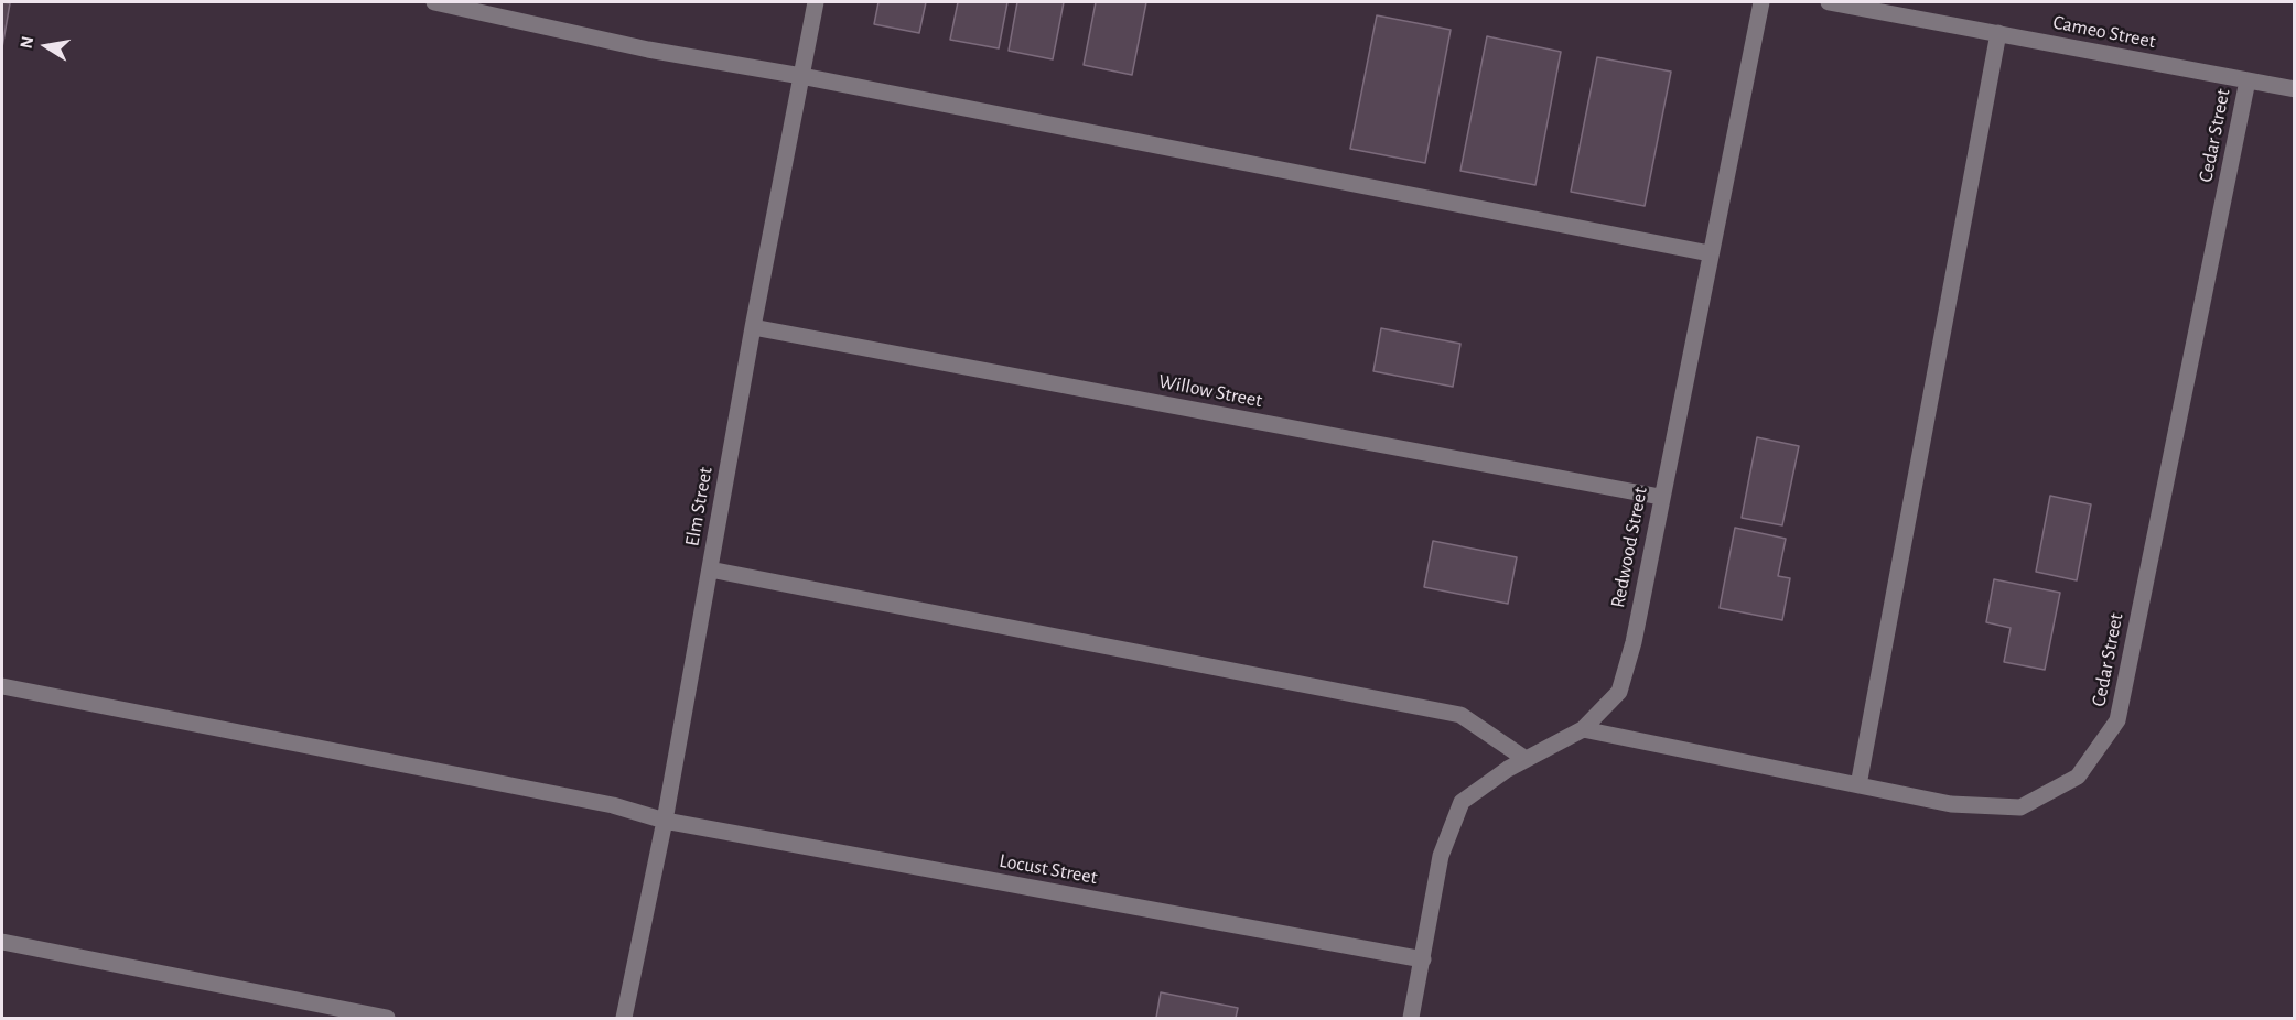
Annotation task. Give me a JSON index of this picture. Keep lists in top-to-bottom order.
{
  "streets": {
    "street": [
      "Cameo Street",
      "Cedar Street",
      "Willow Street",
      "Elm Street",
      "Redwood Street",
      "Locust Street"
    ]
  },
  "crossings": [
    ["Cameo Street", "Cedar Street"],
    ["Cedar Street", "Redwood Street"],
    ["Willow Street", "Elm Street"],
    ["Willow Street", "Redwood Street"],
    ["Elm Street", "Locust Street"],
    ["Redwood Street", "Locust Street"]
  ],
  "north": "left"
}
